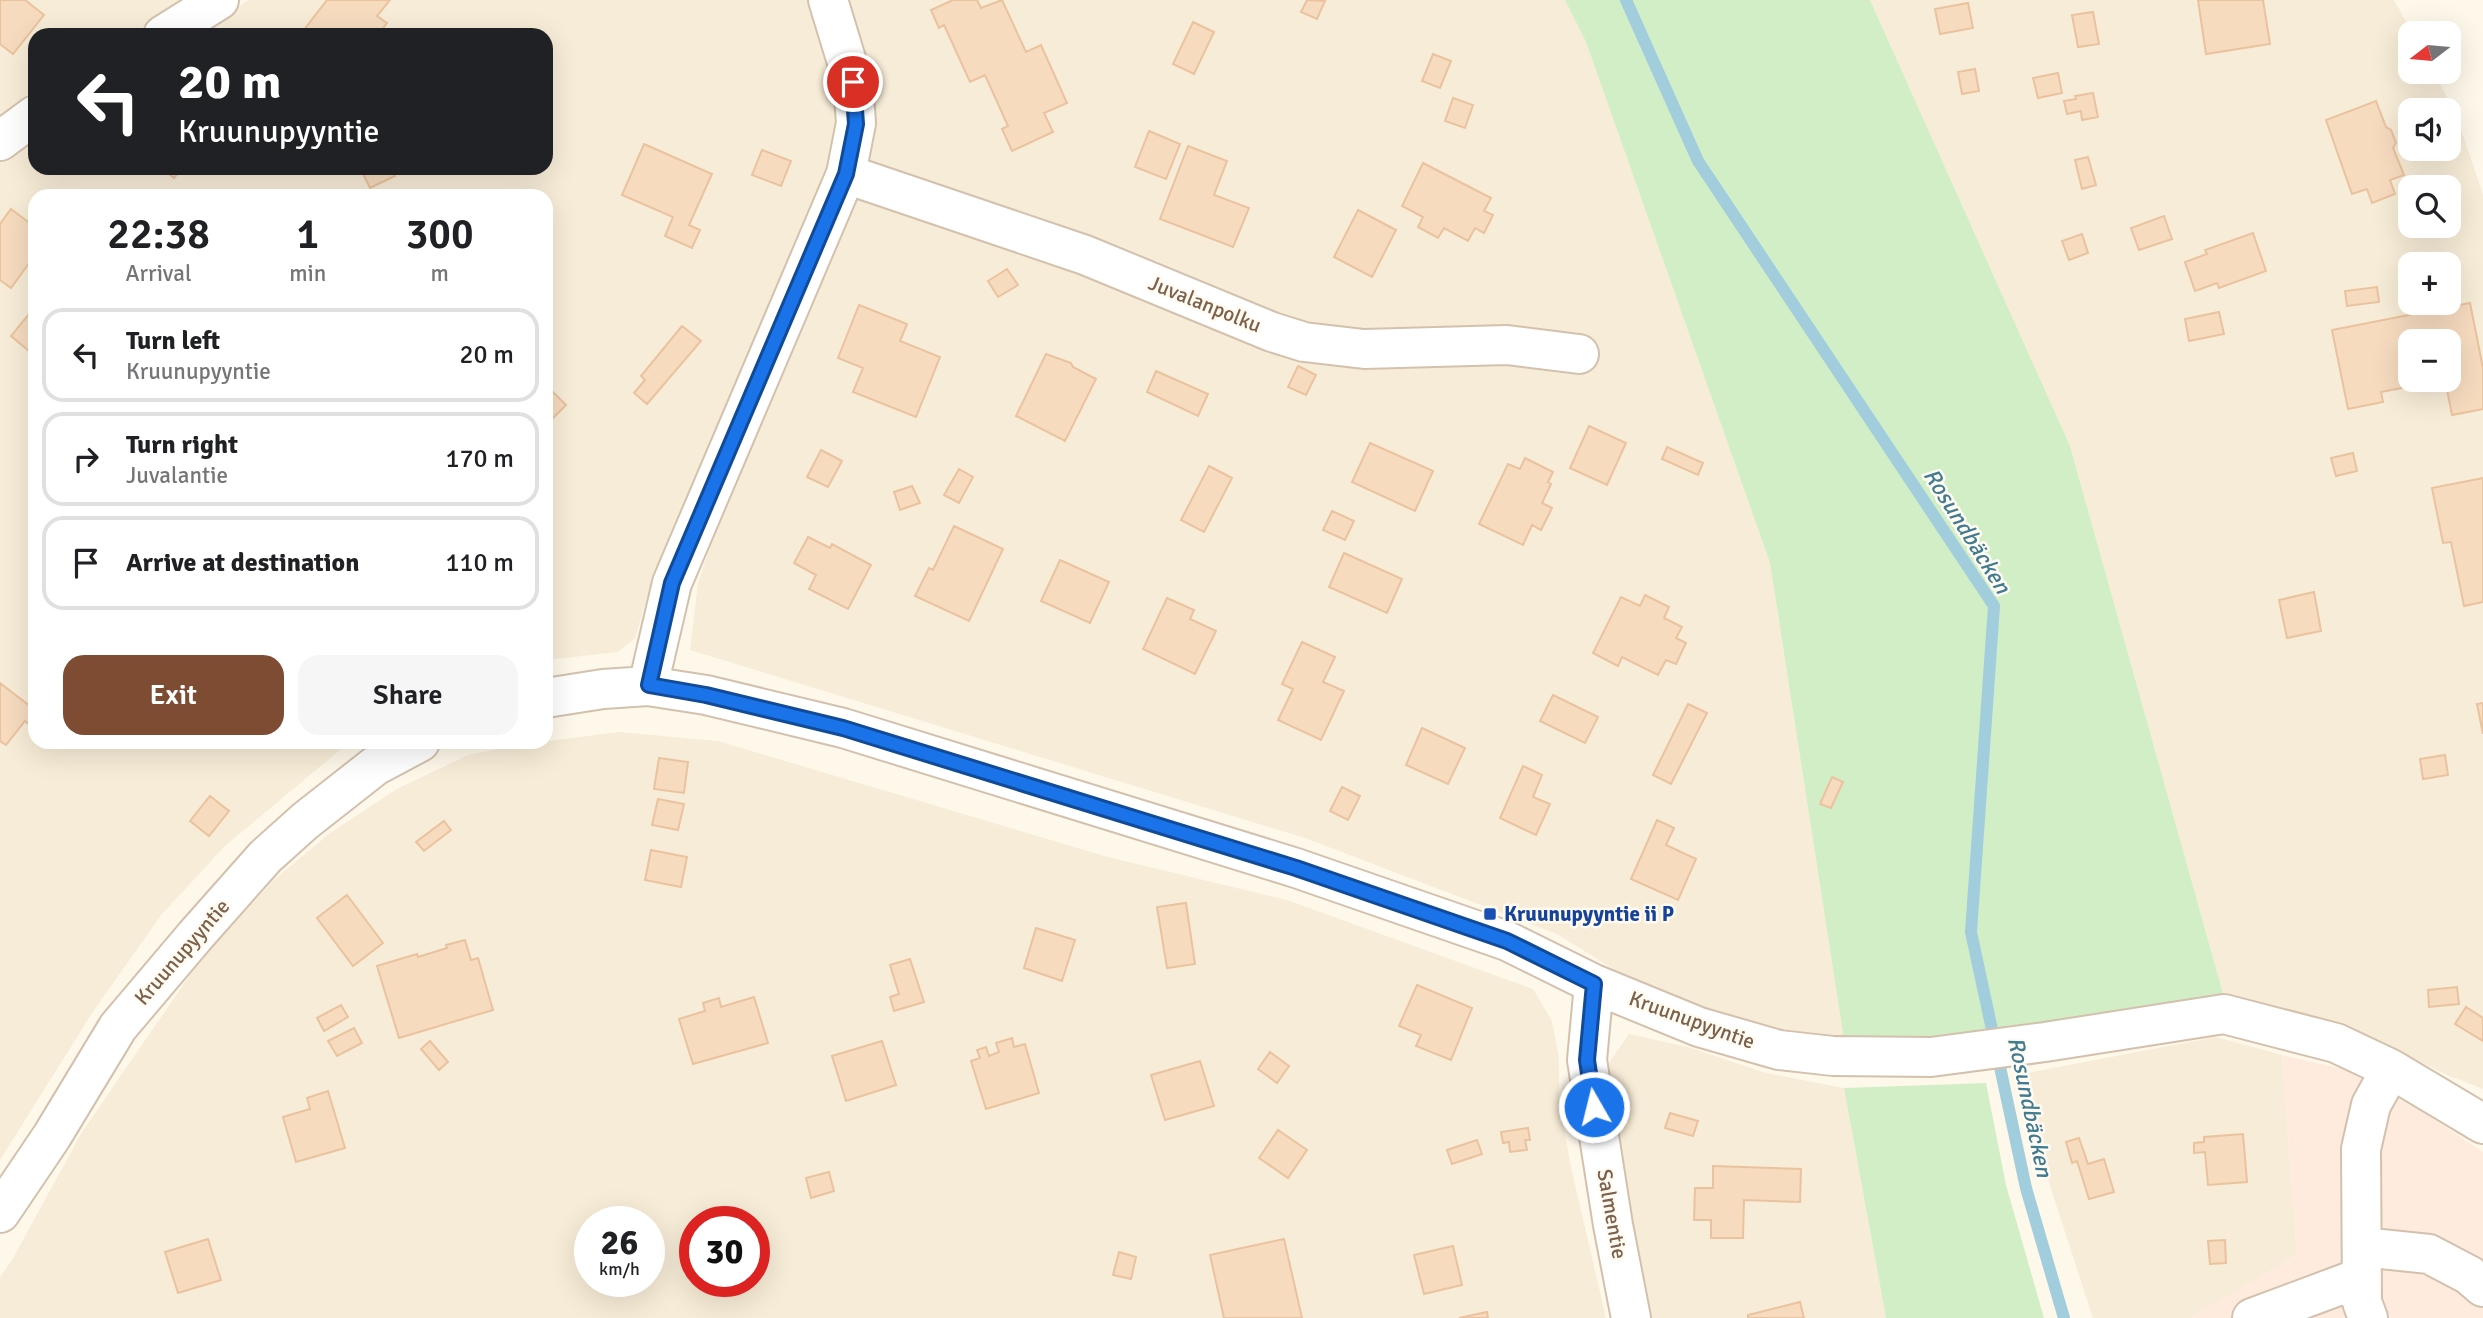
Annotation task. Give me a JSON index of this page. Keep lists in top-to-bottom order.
{
  "streets": {
    "street": ["Juvalanpolku", "Kruunupyyntie", "Salmentie"]
  },
  "crossings": [
    ["Kruunupyyntie", "Salmentie"]
  ],
  "water": ["Rosundbäcken"],
  "places": {
    "transit": ["Kruunupyyntie ii P"]
  },
  "north": "left",
  "page": {
    "map_buttons": ["+", "−"],
    "turn": ["20 m", "Kruunupyyntie"],
    "eta": [
      "22:38",
      "Arrival",
      "1",
      "min",
      "300",
      "m"
    ],
    "list": [
      {
        "name": "Turn left",
        "note": "Kruunupyyntie",
        "value": "20 m"
      },
      {
        "name": "Turn right",
        "note": "Juvalantie",
        "value": "170 m"
      },
      {
        "name": "Arrive at destination",
        "value": "110 m"
      }
    ],
    "buttons": ["Exit", "Share"],
    "speed": "26 km/h",
    "limit": "30"
  }
}
